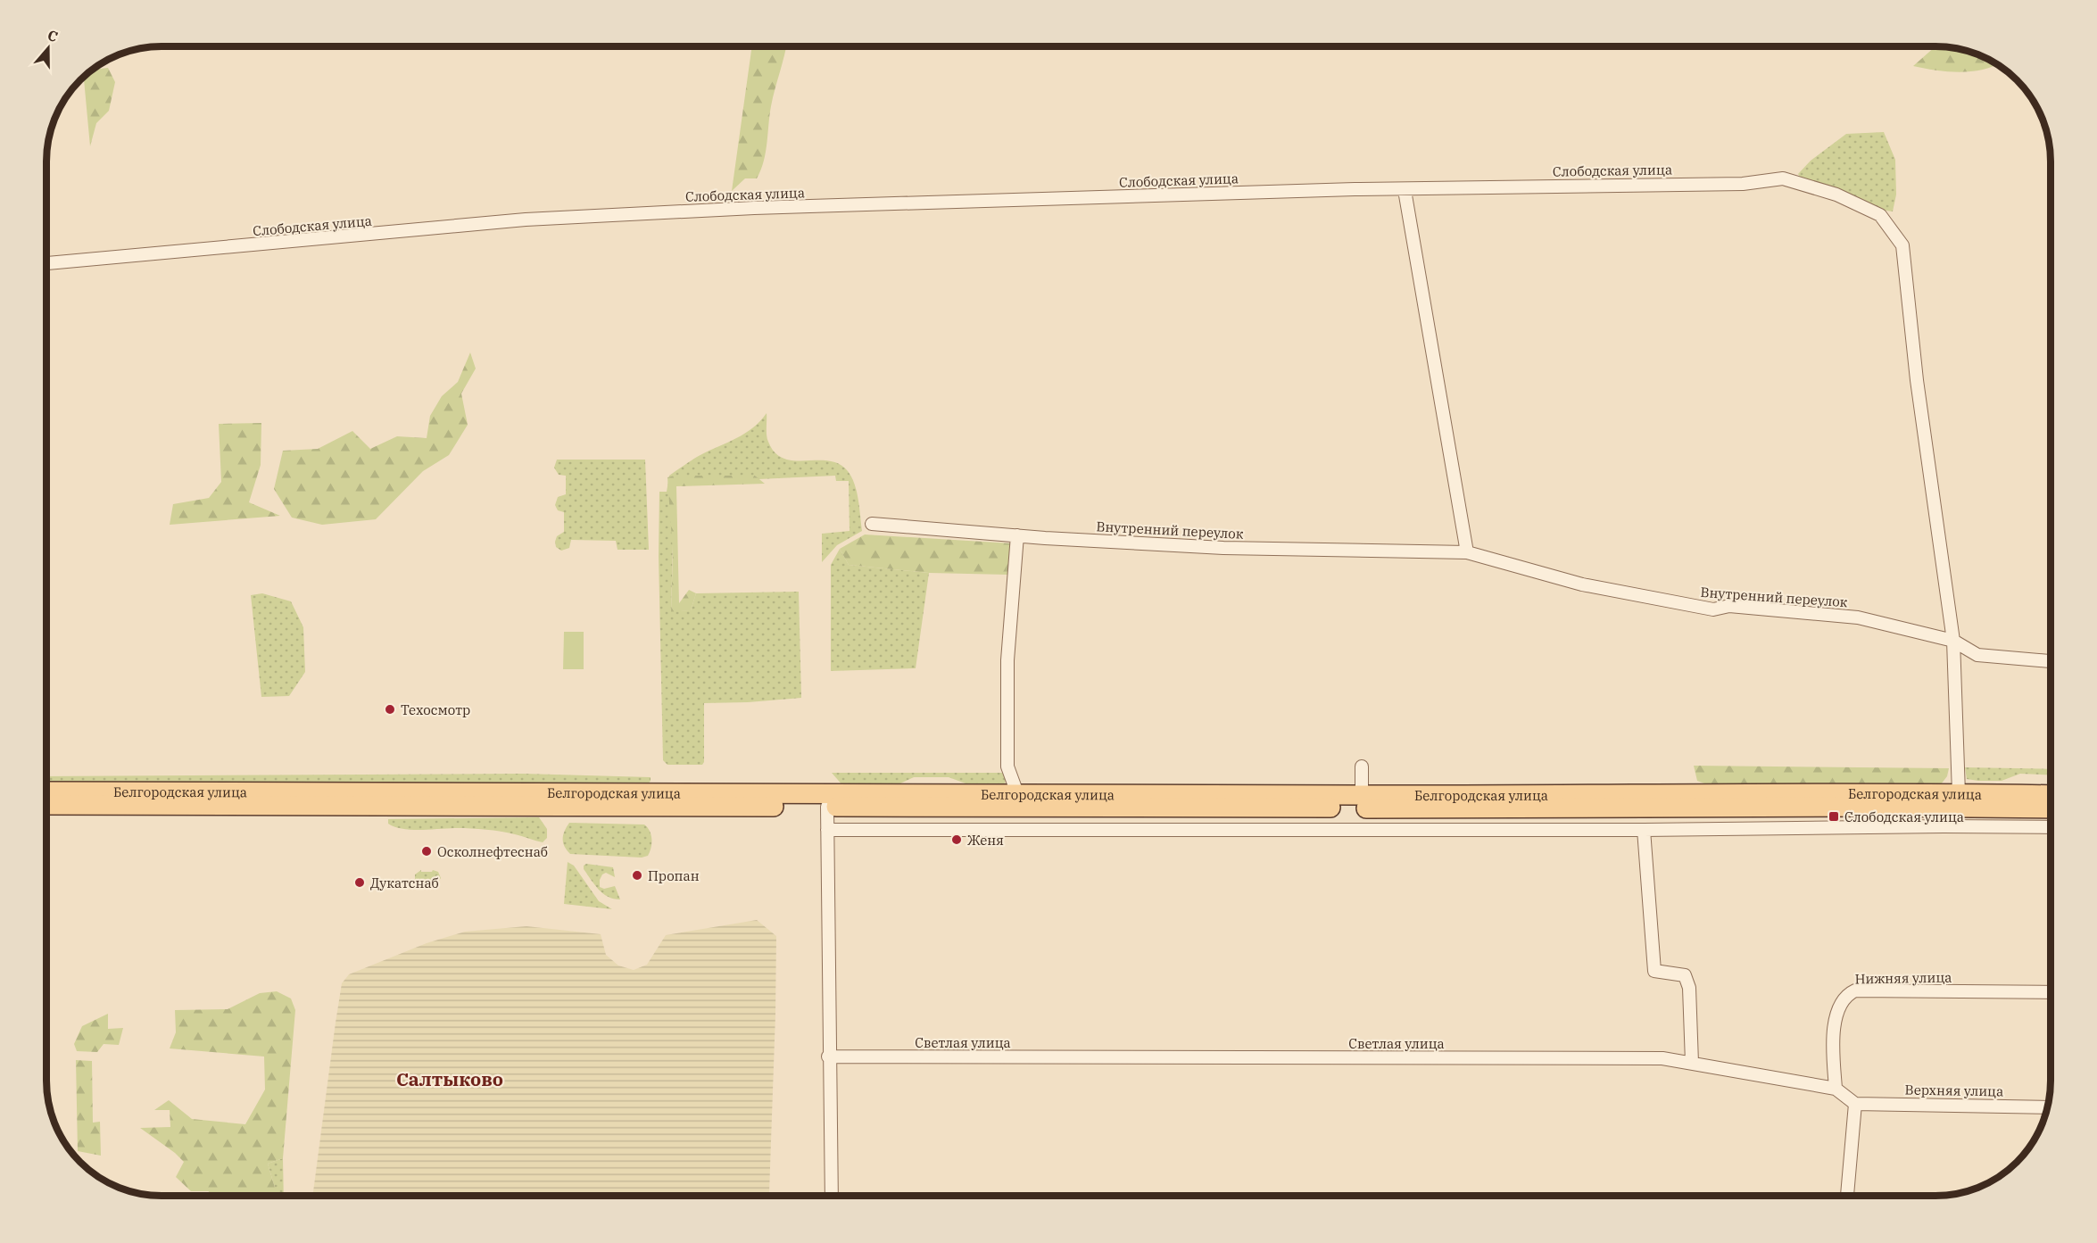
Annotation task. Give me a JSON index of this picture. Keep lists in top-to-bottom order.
{
  "streets": {
    "main road": ["Белгородская улица"],
    "street": [
      "Слободская улица",
      "Внутренний переулок",
      "Нижняя улица",
      "Светлая улица",
      "Верхняя улица"
    ]
  },
  "crossings": [
    ["Слободская улица", "Внутренний переулок"],
    ["Слободская улица", "Белгородская улица"],
    ["Нижняя улица", "Светлая улица"],
    ["Светлая улица", "Верхняя улица"]
  ],
  "districts": ["Салтыково"],
  "places": {
    "other": [
      "Техосмотр",
      "Женя",
      "Осколнефтеснаб",
      "Пропан",
      "Дукатснаб"
    ],
    "transit": ["Слободская улица"]
  },
  "north": "top"
}
